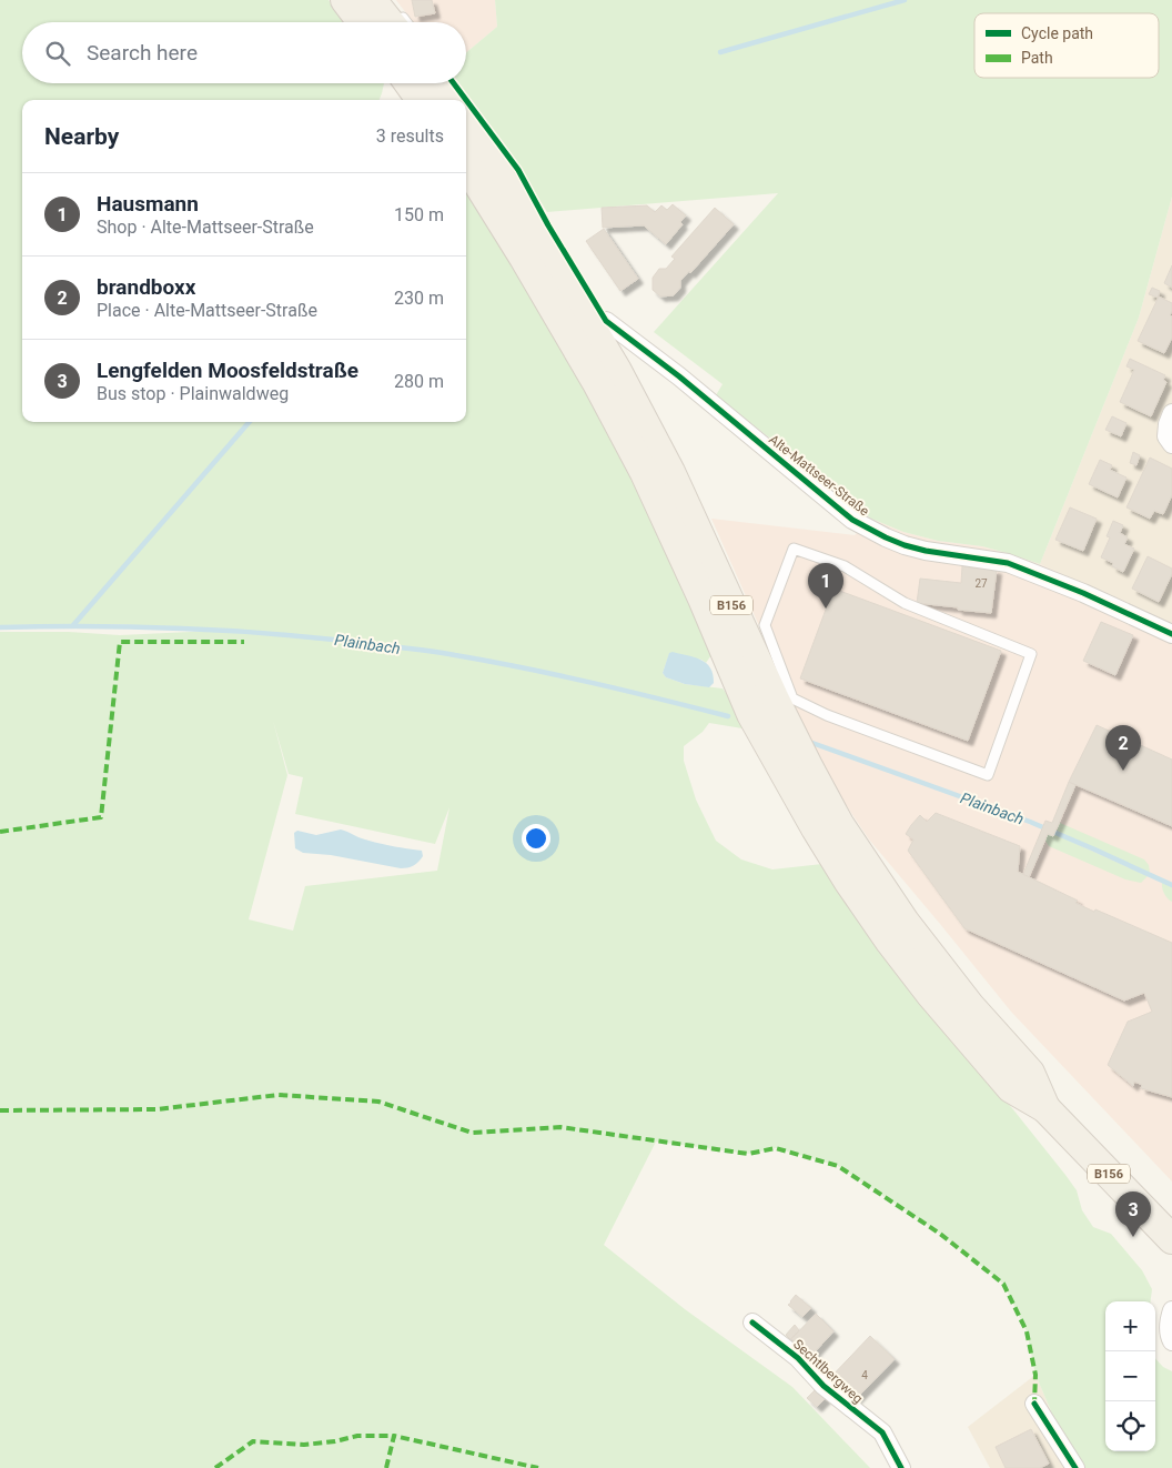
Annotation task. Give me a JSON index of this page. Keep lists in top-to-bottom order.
{
  "streets": {
    "main road": ["B156"],
    "street": ["Alte-Mattseer-Straße", "Sechtlbergweg"]
  },
  "water": ["Plainbach"],
  "house_numbers": ["27", "4"],
  "legend": ["Cycle path", "Path"],
  "page": {
    "search": "Search here",
    "heading": ["Nearby", "3 results"],
    "list": [
      {
        "mark": "1",
        "name": "Hausmann",
        "note": "Shop · Alte-Mattseer-Straße",
        "value": "150 m"
      },
      {
        "mark": "2",
        "name": "brandboxx",
        "note": "Place · Alte-Mattseer-Straße",
        "value": "230 m"
      },
      {
        "mark": "3",
        "name": "Lengfelden Moosfeldstraße",
        "note": "Bus stop · Plainwaldweg",
        "value": "280 m"
      }
    ],
    "pins": ["1", "2", "3"],
    "map_buttons": ["+", "−"]
  }
}
